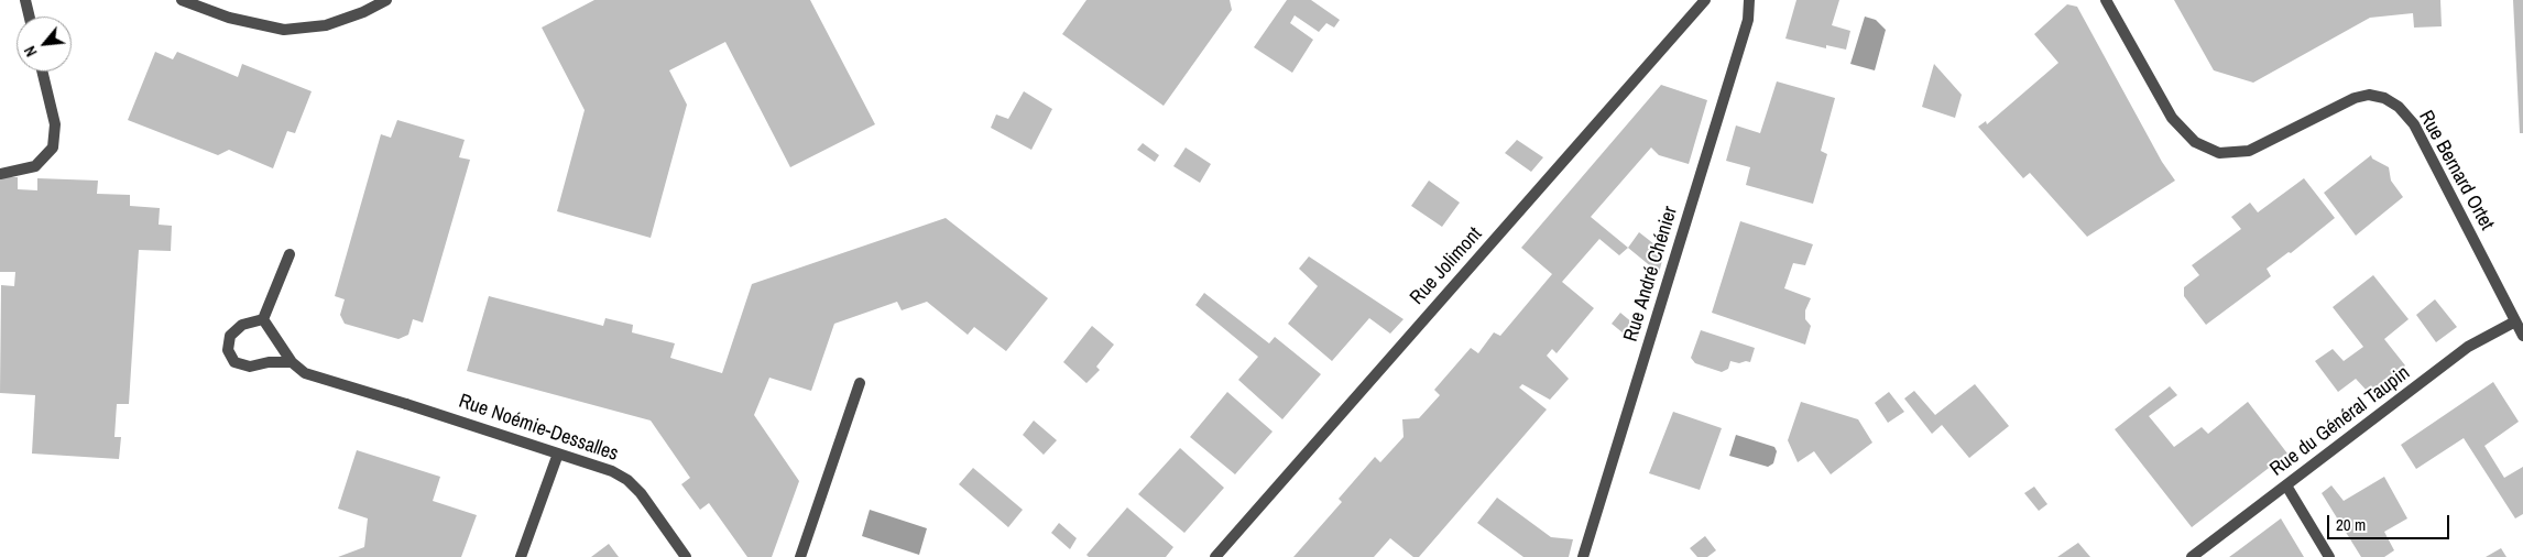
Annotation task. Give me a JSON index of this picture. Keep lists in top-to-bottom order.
{
  "streets": {
    "street": [
      "Rue Bernard Ortet",
      "Rue Jolimont",
      "Rue André Chénier",
      "Rue du Général Taupin",
      "Rue Noémie-Dessalles"
    ]
  },
  "crossings": [
    ["Rue Bernard Ortet", "Rue du Général Taupin"]
  ],
  "scale_bar": "20 m",
  "north": "bottom left"
}
